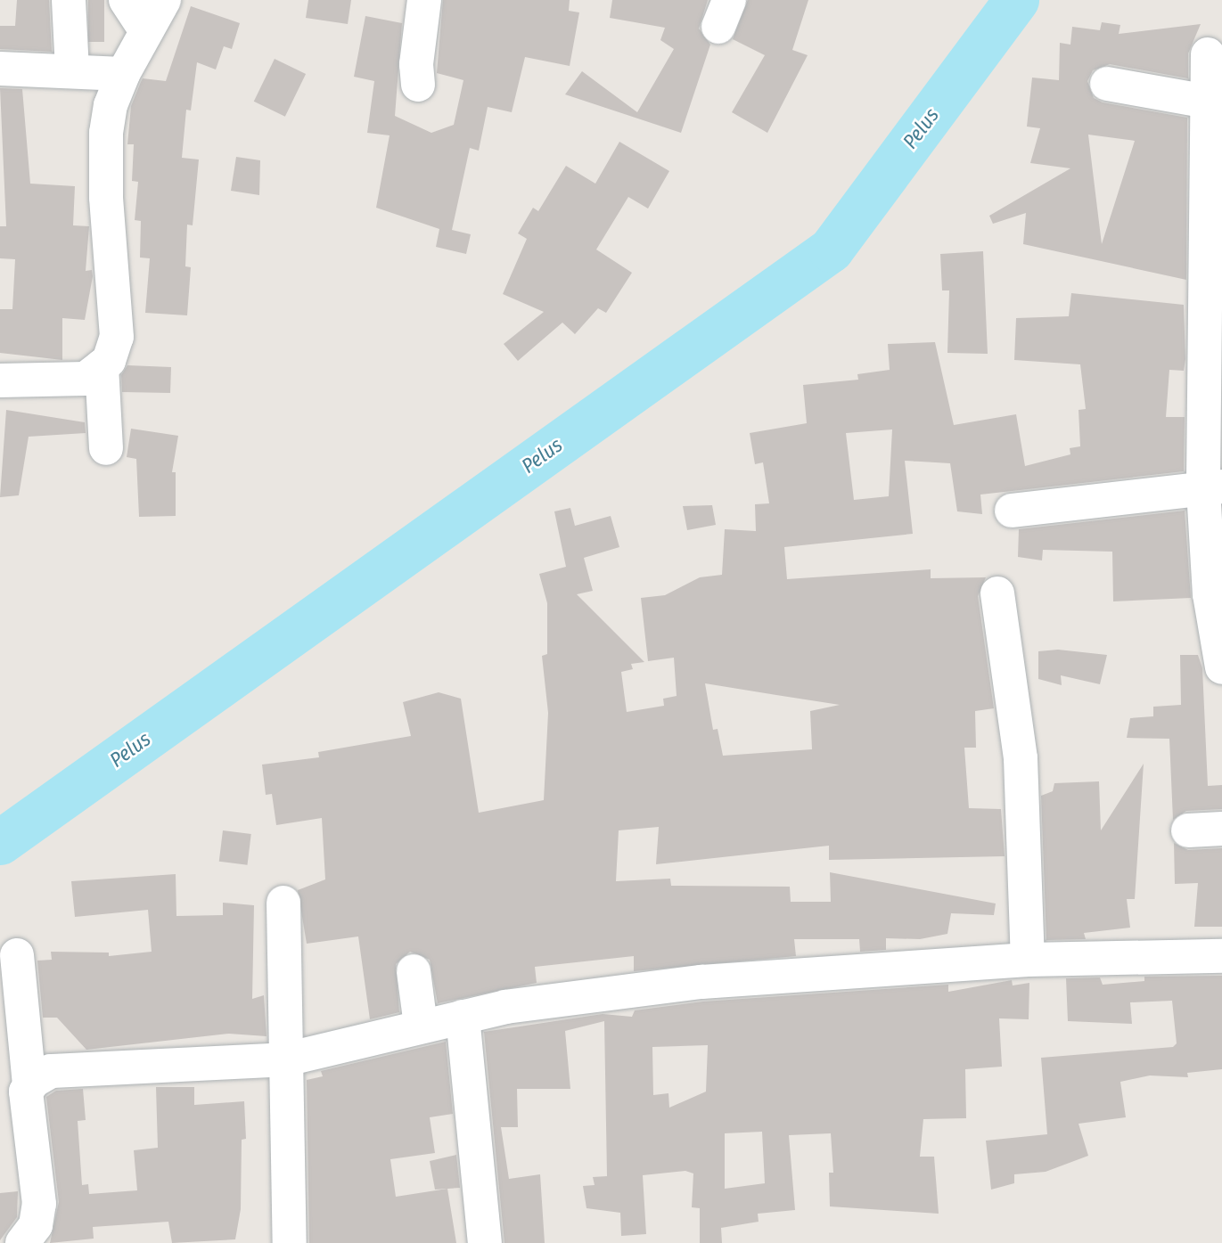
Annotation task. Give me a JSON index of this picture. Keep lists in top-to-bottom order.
{
  "water": ["Pelus"]
}
